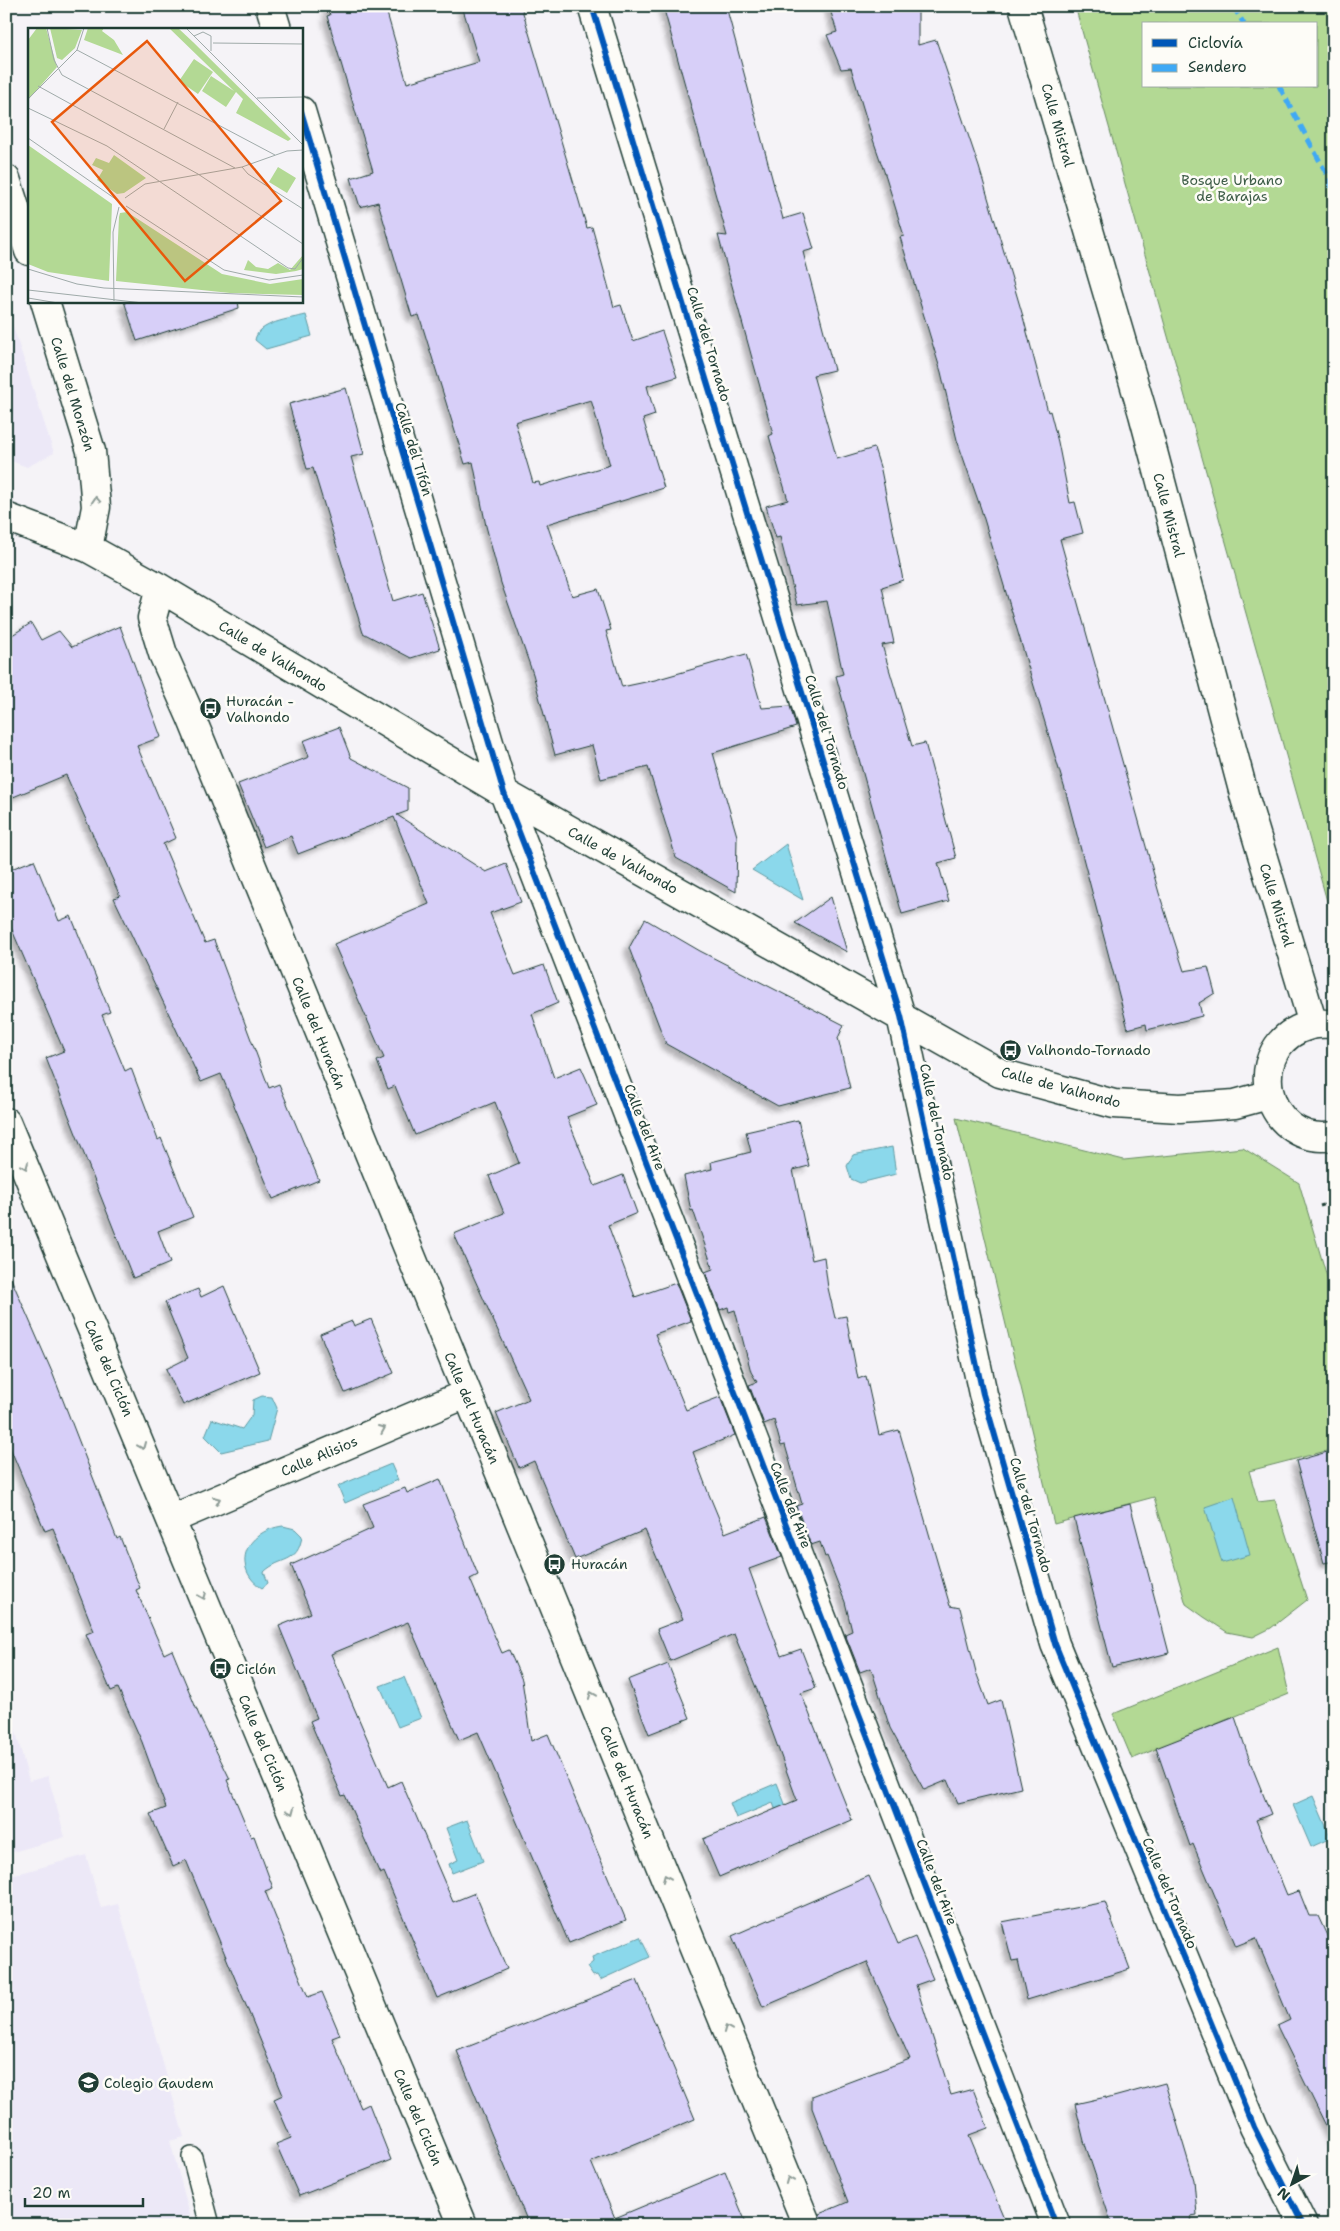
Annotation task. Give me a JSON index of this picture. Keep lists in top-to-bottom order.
{
  "streets": {
    "street": [
      "Calle Mistral",
      "Calle del Tornado",
      "Calle del Monzón",
      "Calle del Tifón",
      "Calle de Valhondo",
      "Calle del Huracán",
      "Calle del Aire",
      "Calle del Ciclón",
      "Calle Alisios"
    ]
  },
  "crossings": [
    ["Calle del Tornado", "Calle de Valhondo"],
    ["Calle del Monzón", "Calle de Valhondo"],
    ["Calle del Tifón", "Calle de Valhondo"],
    ["Calle del Tifón", "Calle del Aire"],
    ["Calle de Valhondo", "Calle del Huracán"],
    ["Calle de Valhondo", "Calle del Aire"],
    ["Calle del Huracán", "Calle Alisios"],
    ["Calle del Ciclón", "Calle Alisios"]
  ],
  "one_way": [
    "Calle del Monzón",
    "Calle del Huracán",
    "Calle del Ciclón",
    "Calle Alisios"
  ],
  "parks": ["Bosque Urbano de Barajas"],
  "places": {
    "bus stop": [
      "Huracán - Valhondo",
      "Valhondo-Tornado",
      "Huracán",
      "Ciclón"
    ],
    "school or university": ["Colegio Gaudem"]
  },
  "legend": ["Ciclovía", "Sendero"],
  "scale_bar": "20 m",
  "north": "bottom left"
}
